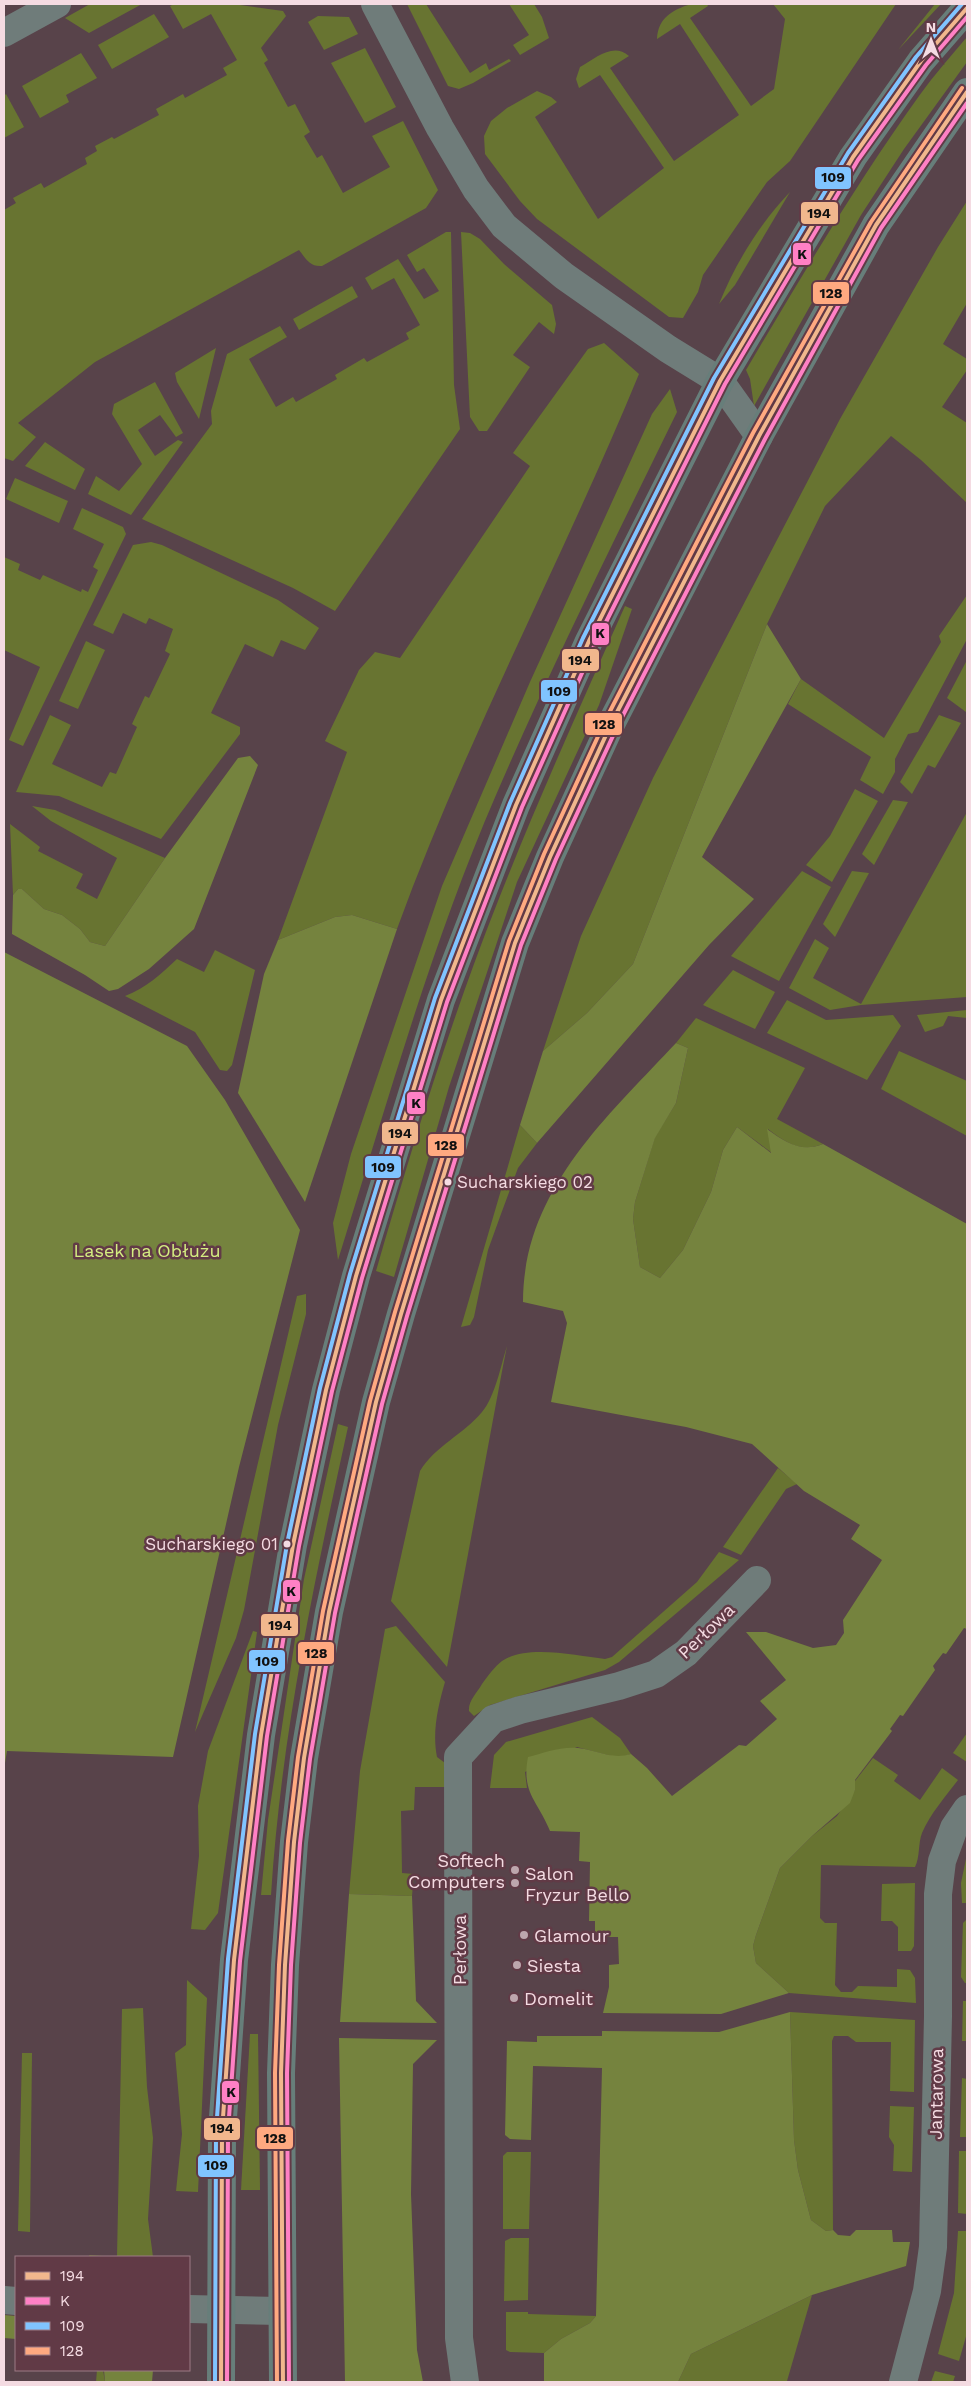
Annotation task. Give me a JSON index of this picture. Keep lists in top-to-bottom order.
{
  "streets": {
    "street": ["Perłowa", "Jantarowa"]
  },
  "parks": ["Lasek na Obłużu"],
  "places": [
    "Sucharskiego 02",
    "Sucharskiego 01",
    "Softech Computers",
    "Salon Fryzur Bello",
    "Glamour",
    "Siesta",
    "Domelit"
  ],
  "lines": [
    "transit line 109",
    "transit line 194",
    "transit line K",
    "transit line 128"
  ],
  "legend": [
    "194",
    "K",
    "109",
    "128"
  ],
  "north": "top"
}
